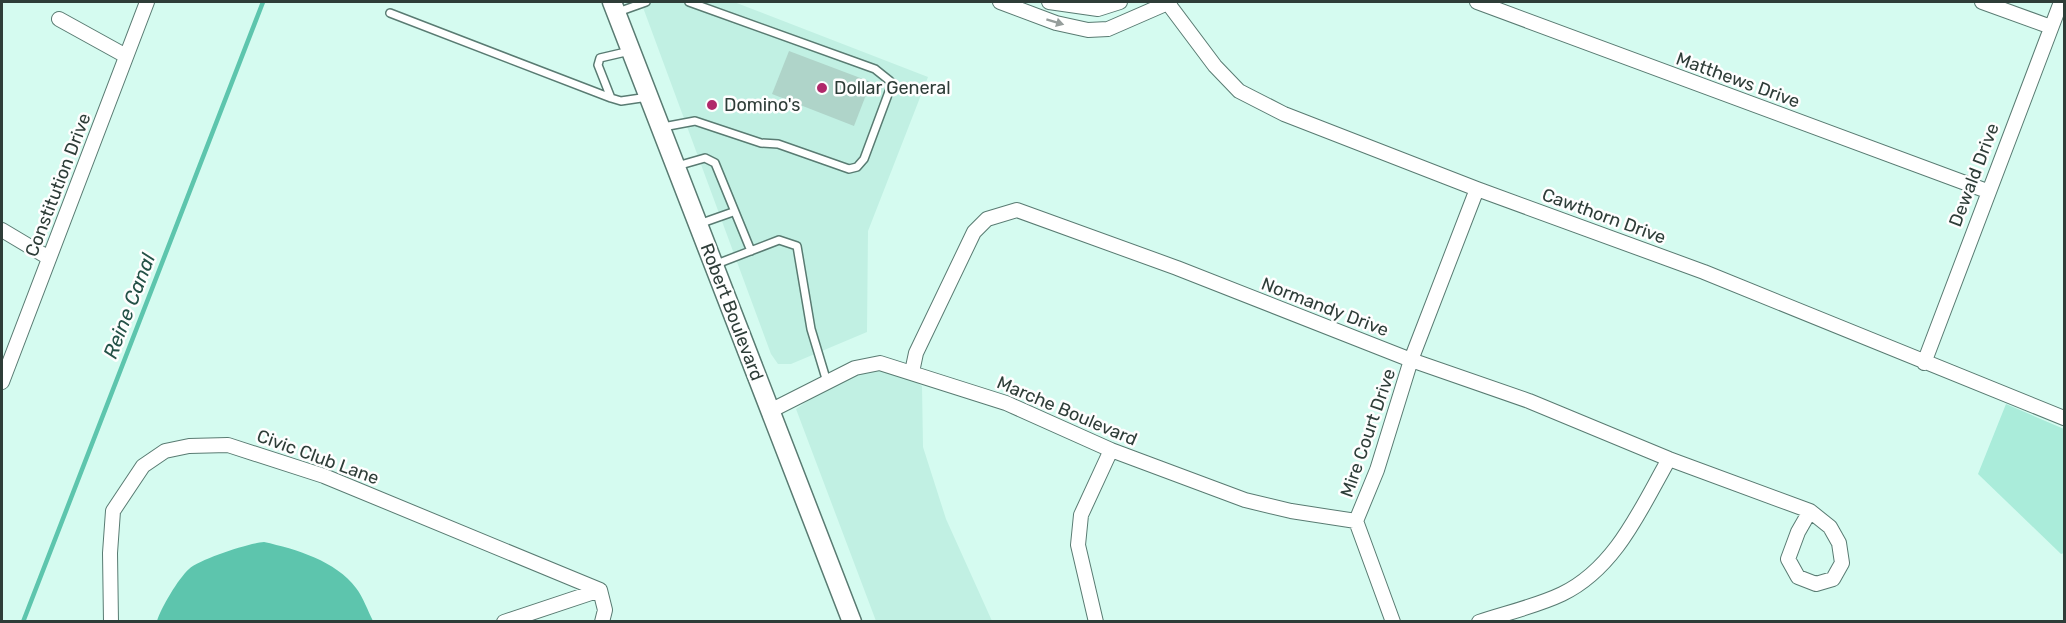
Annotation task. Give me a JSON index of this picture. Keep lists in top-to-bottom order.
{
  "streets": {
    "main road": ["Robert Boulevard"],
    "street": [
      "Matthews Drive",
      "Dewald Drive",
      "Constitution Drive",
      "Cawthorn Drive",
      "Normandy Drive",
      "Marche Boulevard",
      "Mire Court Drive",
      "Civic Club Lane"
    ]
  },
  "crossings": [
    ["Matthews Drive", "Dewald Drive"],
    ["Dewald Drive", "Cawthorn Drive"],
    ["Cawthorn Drive", "Mire Court Drive"],
    ["Normandy Drive", "Marche Boulevard"],
    ["Normandy Drive", "Mire Court Drive"],
    ["Robert Boulevard", "Marche Boulevard"],
    ["Marche Boulevard", "Mire Court Drive"]
  ],
  "water": ["Reine Canal"],
  "places": ["Dollar General", "Domino's"]
}
